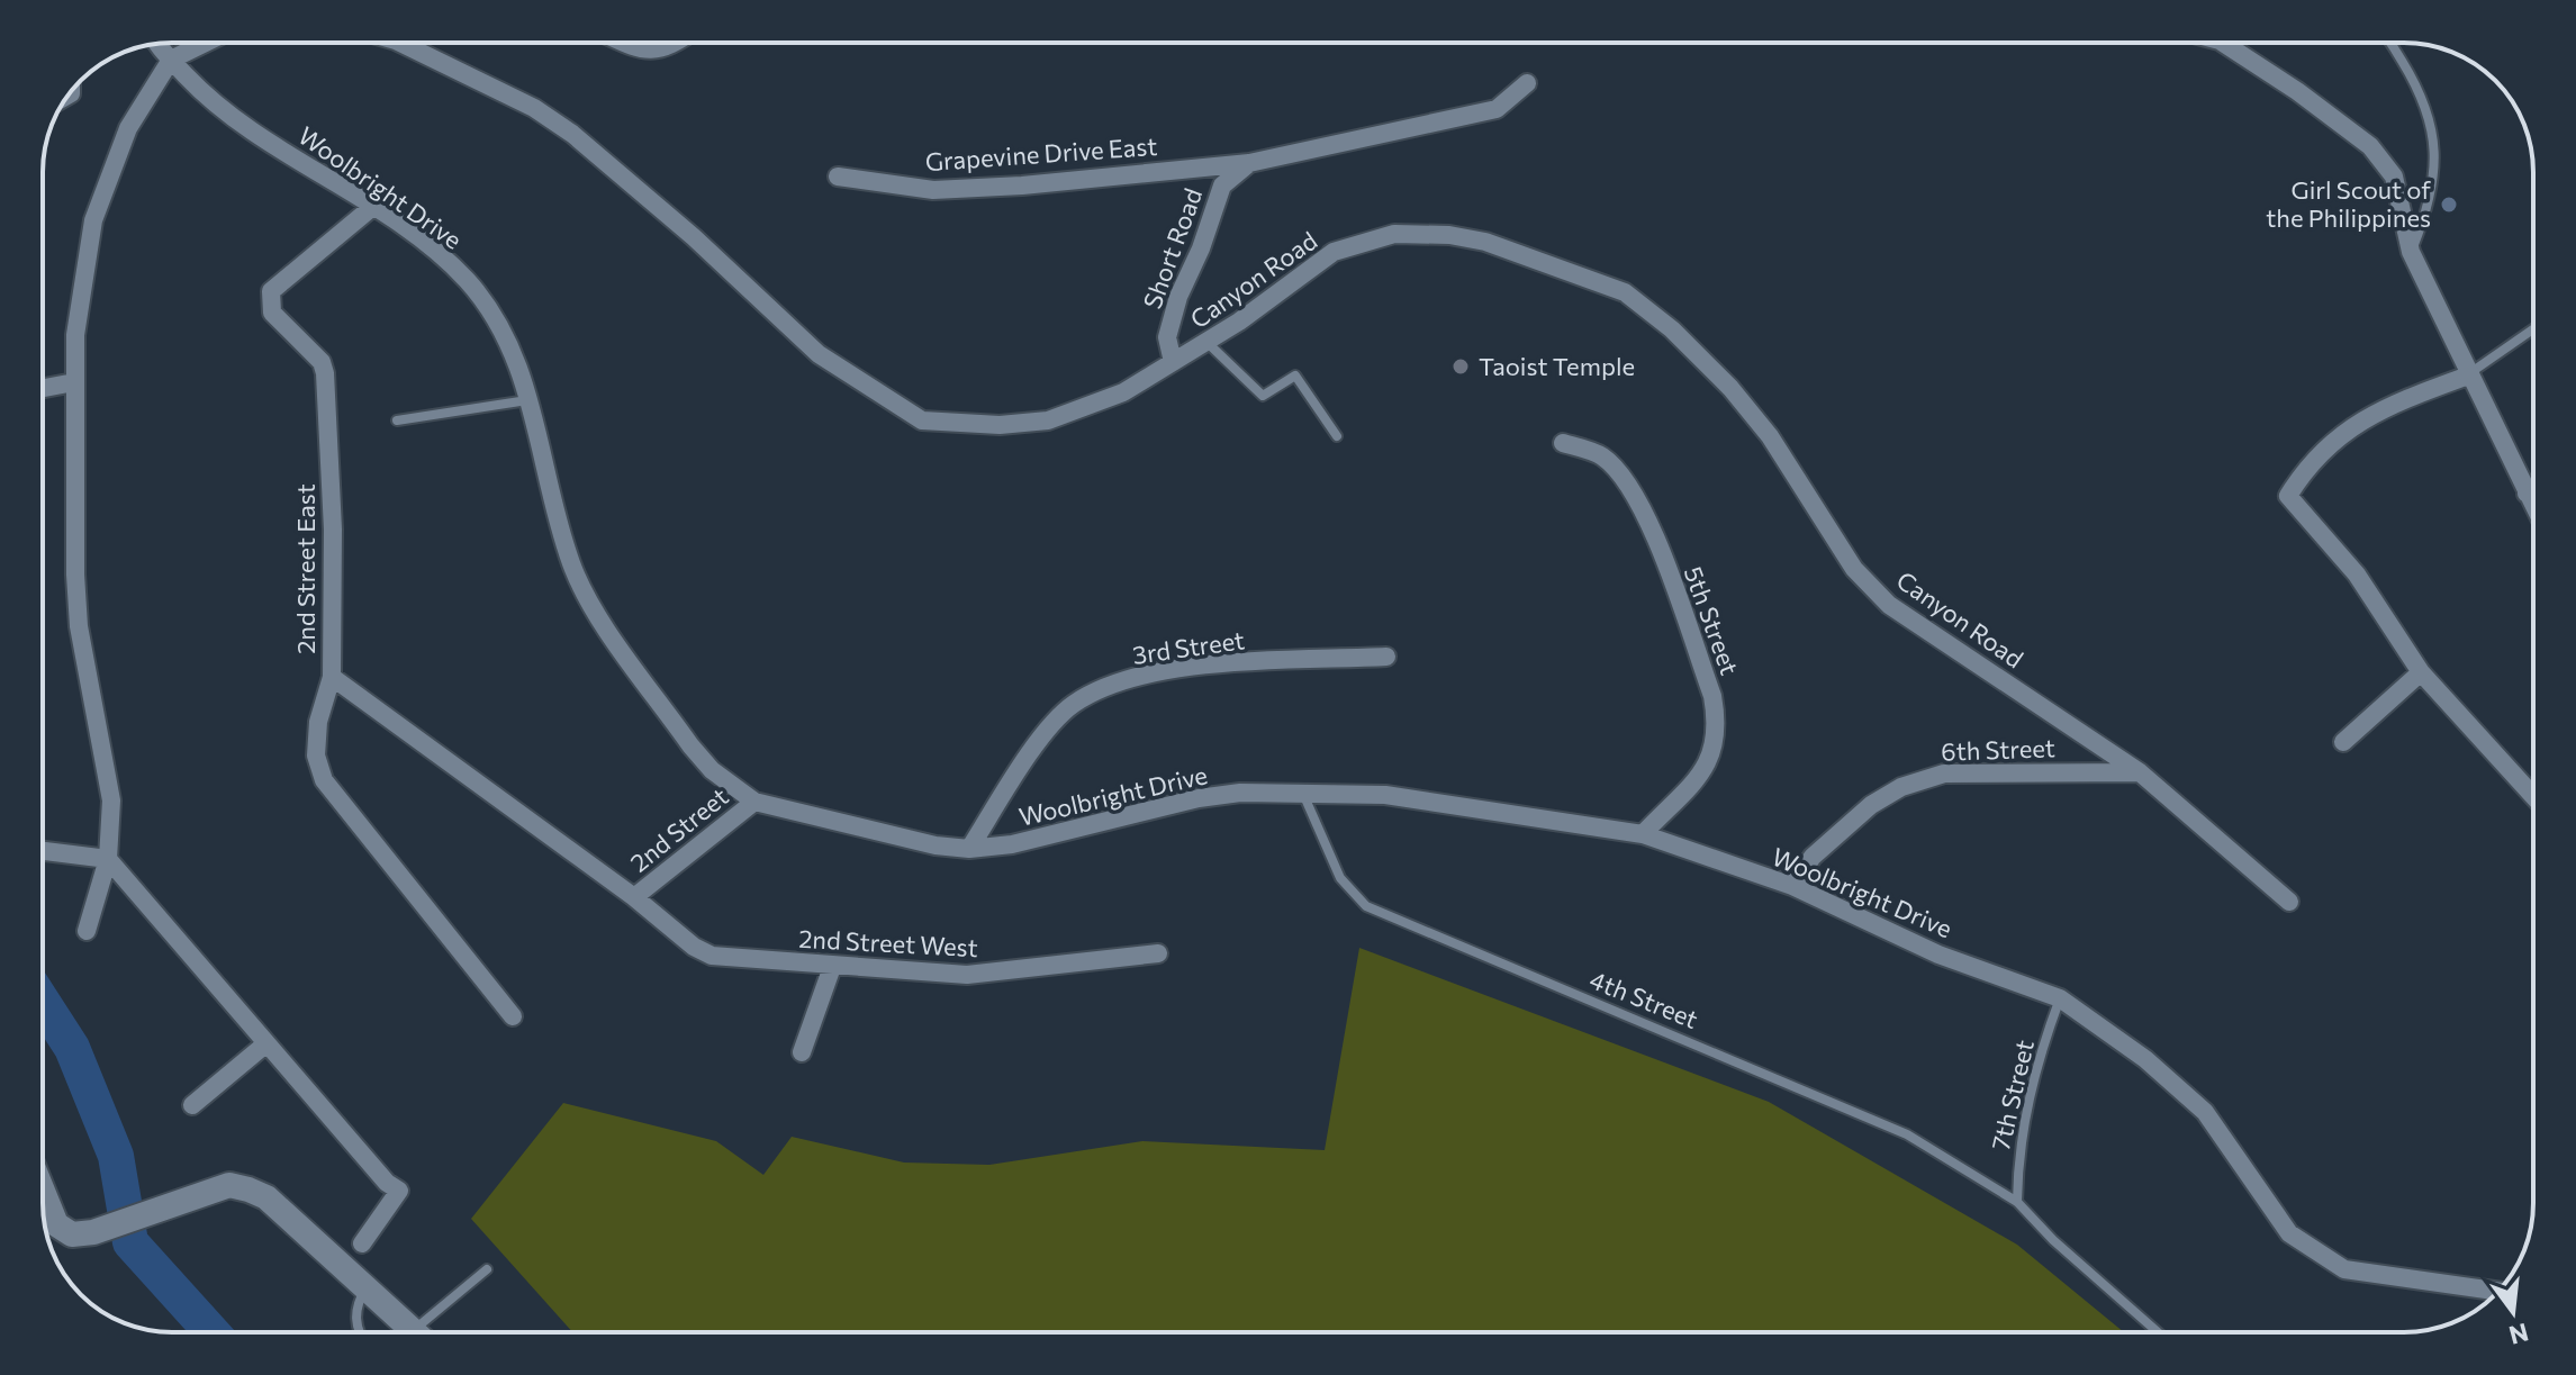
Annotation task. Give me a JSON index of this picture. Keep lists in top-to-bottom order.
{
  "streets": {
    "street": [
      "Grapevine Drive East",
      "Woolbright Drive",
      "Short Road",
      "Canyon Road",
      "2nd Street East",
      "5th Street",
      "3rd Street",
      "6th Street",
      "2nd Street",
      "2nd Street West"
    ],
    "lane": ["4th Street", "7th Street"]
  },
  "crossings": [
    ["Grapevine Drive East", "Short Road"],
    ["Woolbright Drive", "2nd Street East"],
    ["Woolbright Drive", "5th Street"],
    ["Woolbright Drive", "3rd Street"],
    ["Woolbright Drive", "6th Street"],
    ["Woolbright Drive", "2nd Street"],
    ["Woolbright Drive", "4th Street"],
    ["Woolbright Drive", "7th Street"],
    ["Short Road", "Canyon Road"],
    ["Canyon Road", "6th Street"],
    ["2nd Street East", "2nd Street"],
    ["2nd Street East", "2nd Street West"],
    ["2nd Street", "2nd Street West"],
    ["4th Street", "7th Street"]
  ],
  "places": ["Girl Scout of the Philippines", "Taoist Temple"],
  "north": "bottom"
}
